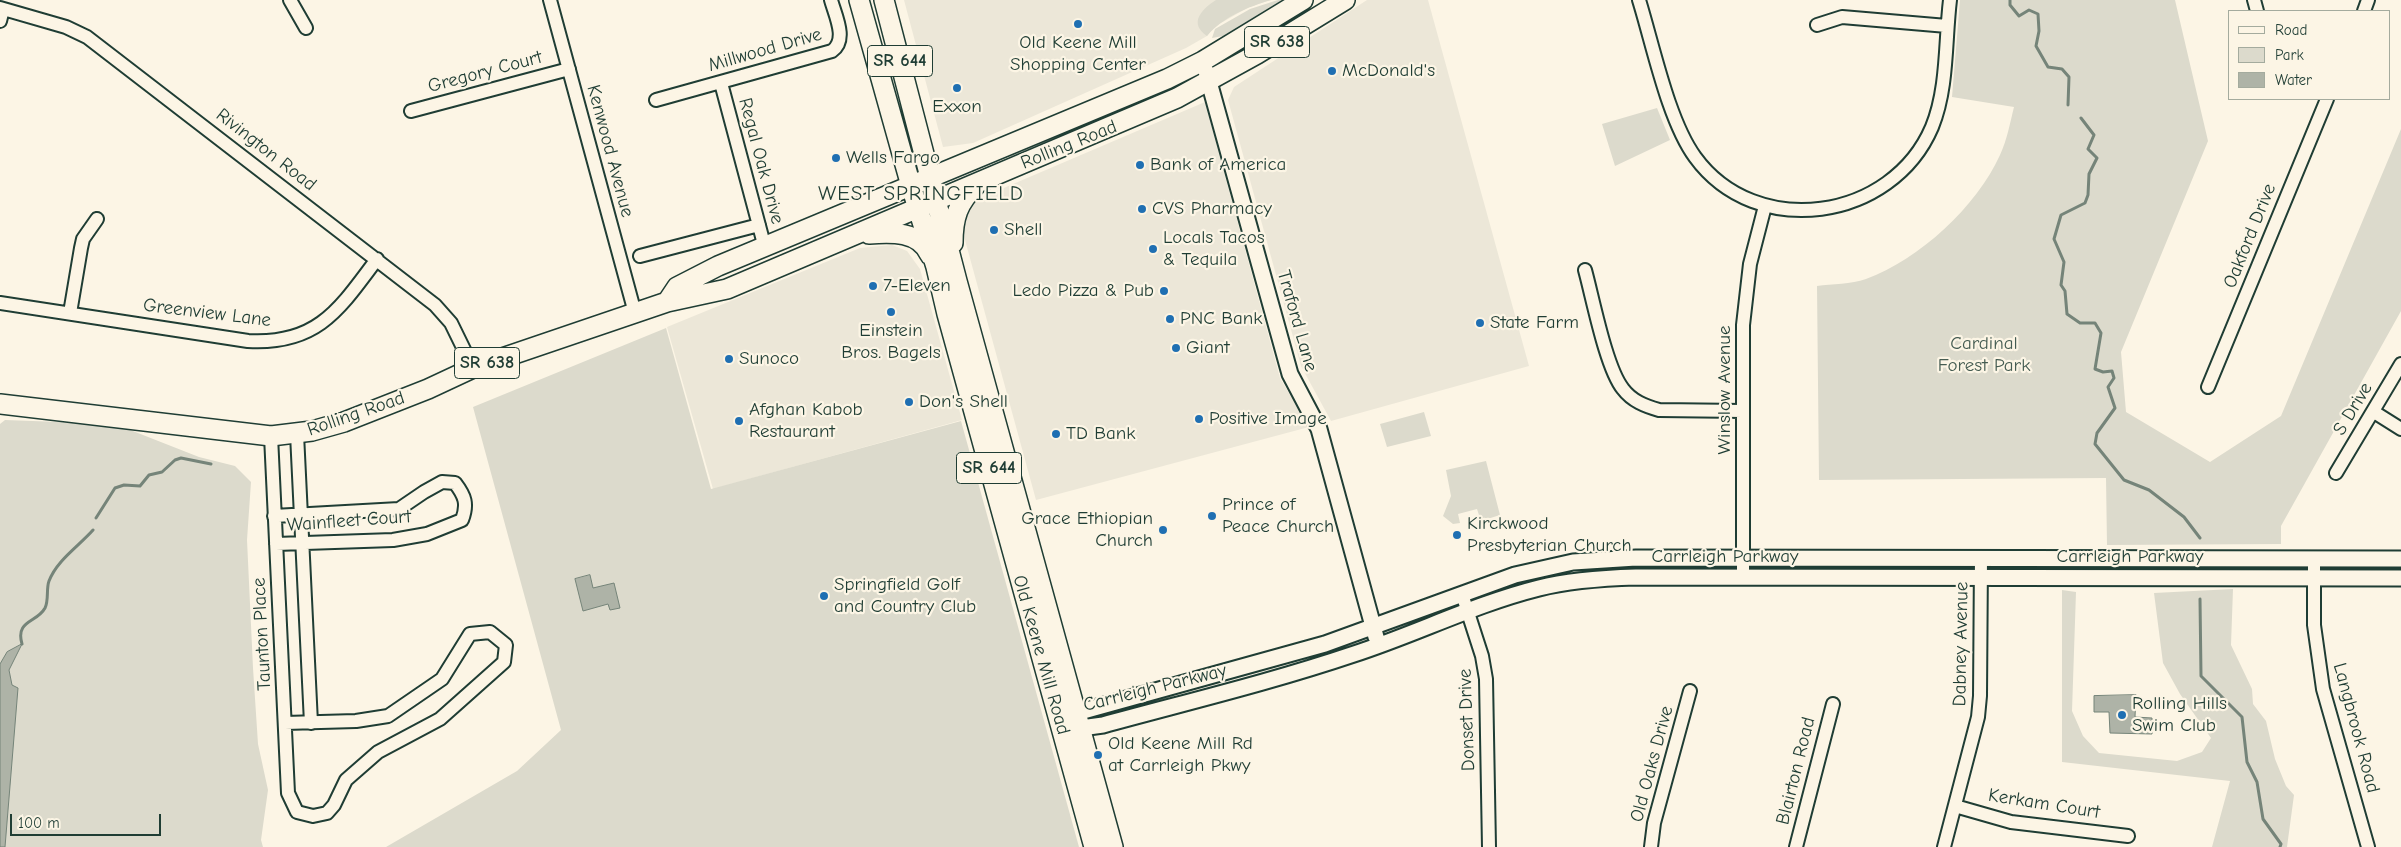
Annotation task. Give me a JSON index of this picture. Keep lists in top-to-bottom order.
{
  "streets": {
    "main road": [
      "SR 638",
      "SR 644",
      "Rolling Road",
      "Old Keene Mill Road"
    ],
    "street": [
      "Millwood Drive",
      "Gregory Court",
      "Rivington Road",
      "Kenwood Avenue",
      "Regal Oak Drive",
      "Oakford Drive",
      "Greenview Lane",
      "Traford Lane",
      "Winslow Avenue",
      "S Drive",
      "Wainfleet Court",
      "Carrleigh Parkway",
      "Taunton Place",
      "Dabney Avenue",
      "Donset Drive",
      "Langbrook Road",
      "Old Oaks Drive",
      "Blairton Road",
      "Kerkam Court"
    ]
  },
  "crossings": [
    ["Millwood Drive", "Regal Oak Drive"],
    ["Gregory Court", "Kenwood Avenue"],
    ["Rolling Road", "Rivington Road"],
    ["Rolling Road", "Kenwood Avenue"],
    ["Rolling Road", "Regal Oak Drive"],
    ["Rolling Road", "Traford Lane"],
    ["Rolling Road", "Taunton Place"],
    ["Rolling Road", "Old Keene Mill Road"],
    ["Rivington Road", "Greenview Lane"],
    ["Traford Lane", "Carrleigh Parkway"],
    ["Winslow Avenue", "Carrleigh Parkway"],
    ["Wainfleet Court", "Taunton Place"],
    ["Carrleigh Parkway", "Dabney Avenue"],
    ["Carrleigh Parkway", "Old Keene Mill Road"],
    ["Carrleigh Parkway", "Donset Drive"],
    ["Carrleigh Parkway", "Langbrook Road"],
    ["Dabney Avenue", "Kerkam Court"]
  ],
  "districts": ["WEST SPRINGFIELD"],
  "parks": ["Cardinal Forest Park"],
  "places": [
    "Old Keene Mill Shopping Center",
    "McDonald's",
    "Exxon",
    "Wells Fargo",
    "Bank of America",
    "CVS Pharmacy",
    "Shell",
    "Locals Tacos & Tequila",
    "7-Eleven",
    "Ledo Pizza & Pub",
    "Einstein Bros. Bagels",
    "PNC Bank",
    "State Farm",
    "Giant",
    "Sunoco",
    "Don's Shell",
    "Positive Image",
    "Afghan Kabob Restaurant",
    "TD Bank",
    "Prince of Peace Church",
    "Grace Ethiopian Church",
    "Kirckwood Presbyterian Church",
    "Springfield Golf and Country Club",
    "Rolling Hills Swim Club",
    "Old Keene Mill Rd at Carrleigh Pkwy"
  ],
  "legend": ["Road", "Park", "Water"],
  "scale_bar": "100 m"
}
